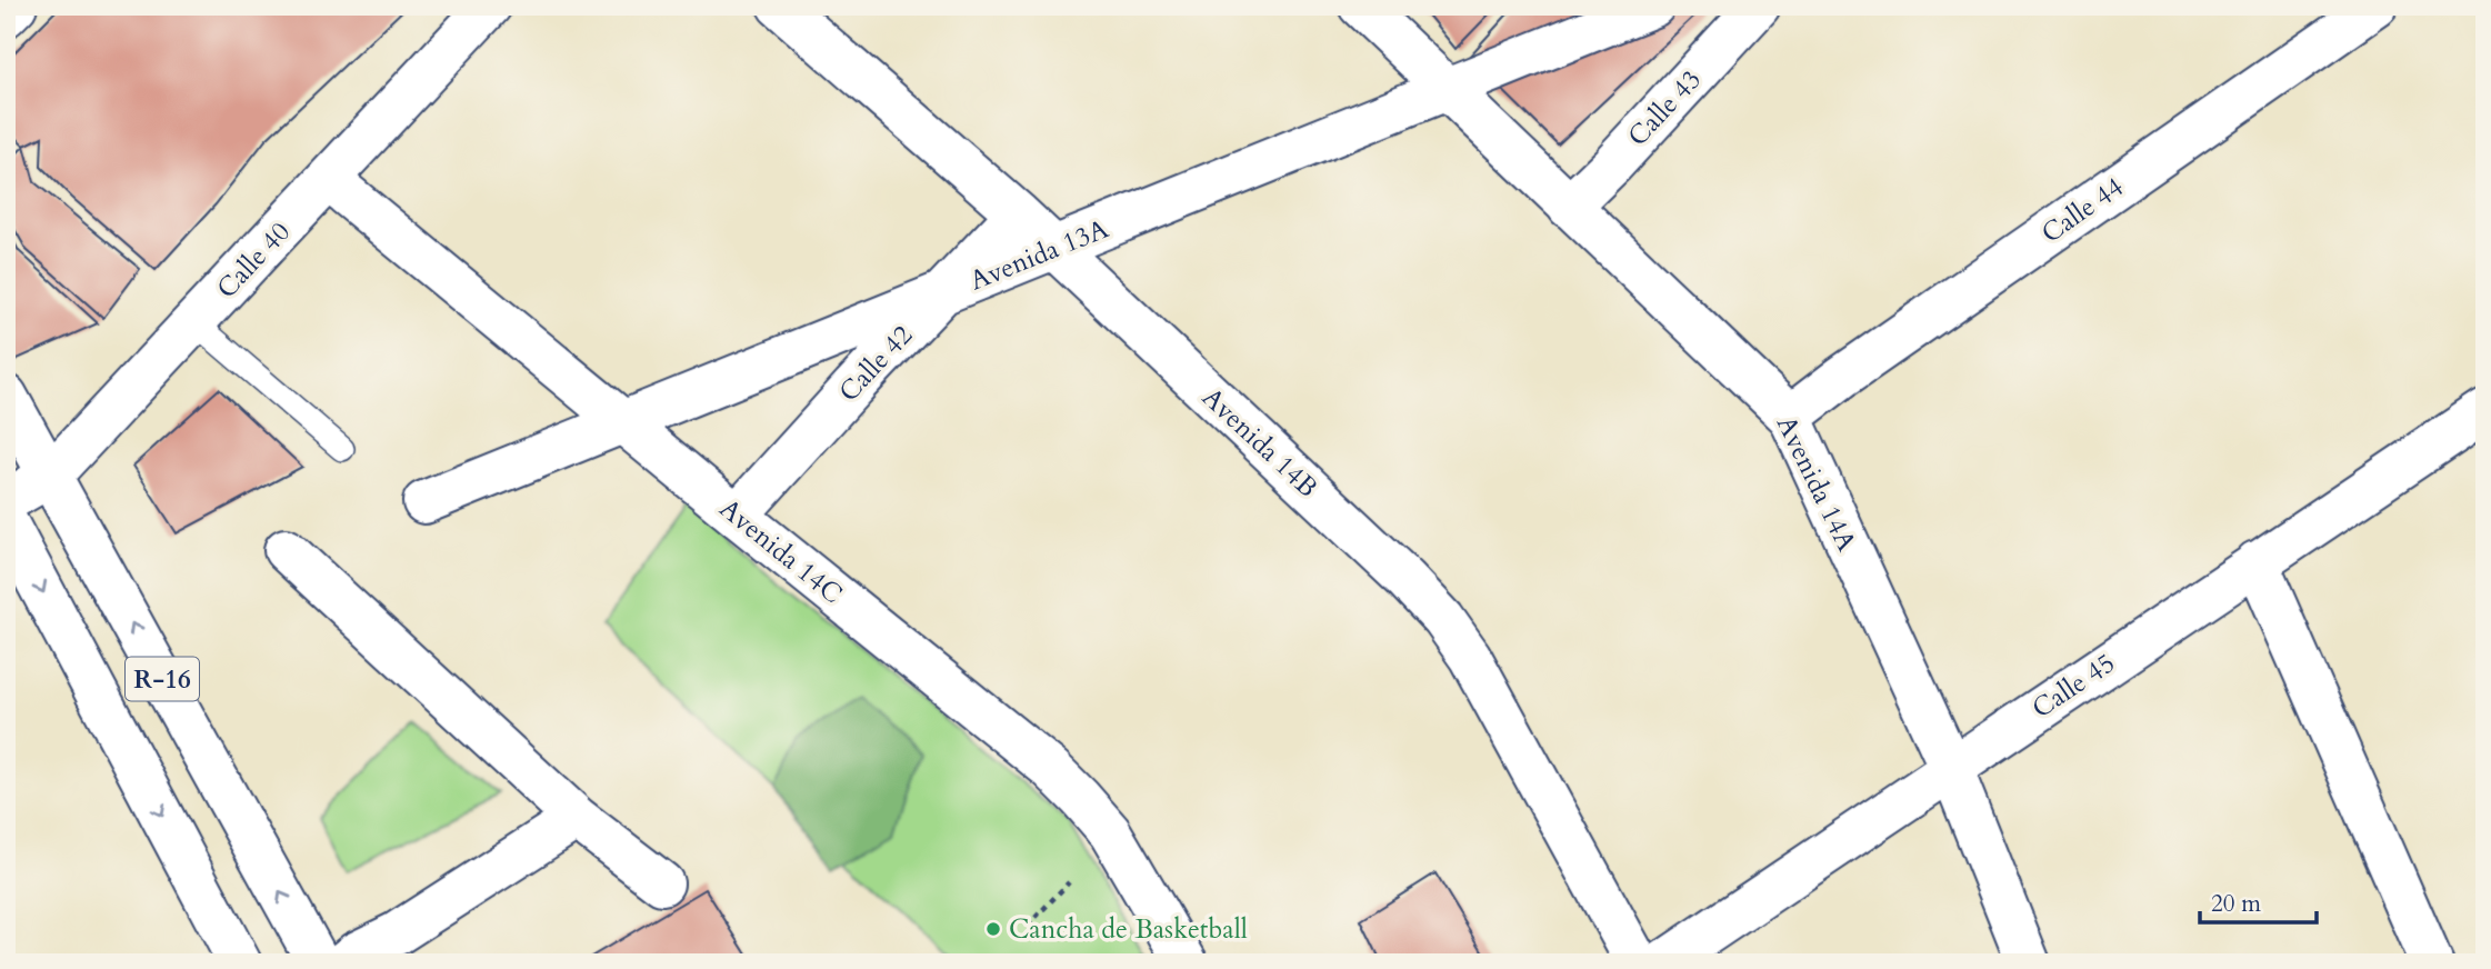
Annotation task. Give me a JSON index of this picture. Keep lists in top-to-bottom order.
{
  "streets": {
    "street": [
      "Calle 43",
      "Calle 44",
      "Avenida 13A",
      "Calle 40",
      "Calle 42",
      "Avenida 14B",
      "Avenida 14A",
      "Avenida 14C",
      "R-16",
      "Calle 45"
    ]
  },
  "crossings": [
    ["Calle 43", "Avenida 14A"],
    ["Calle 44", "Avenida 14A"],
    ["Calle 40", "Avenida 14C"],
    ["Calle 40", "R-16"],
    ["Calle 42", "Avenida 14B"],
    ["Calle 42", "Avenida 14C"],
    ["Avenida 14A", "Calle 45"]
  ],
  "places": ["Cancha de Basketball"],
  "scale_bar": "20 m"
}
